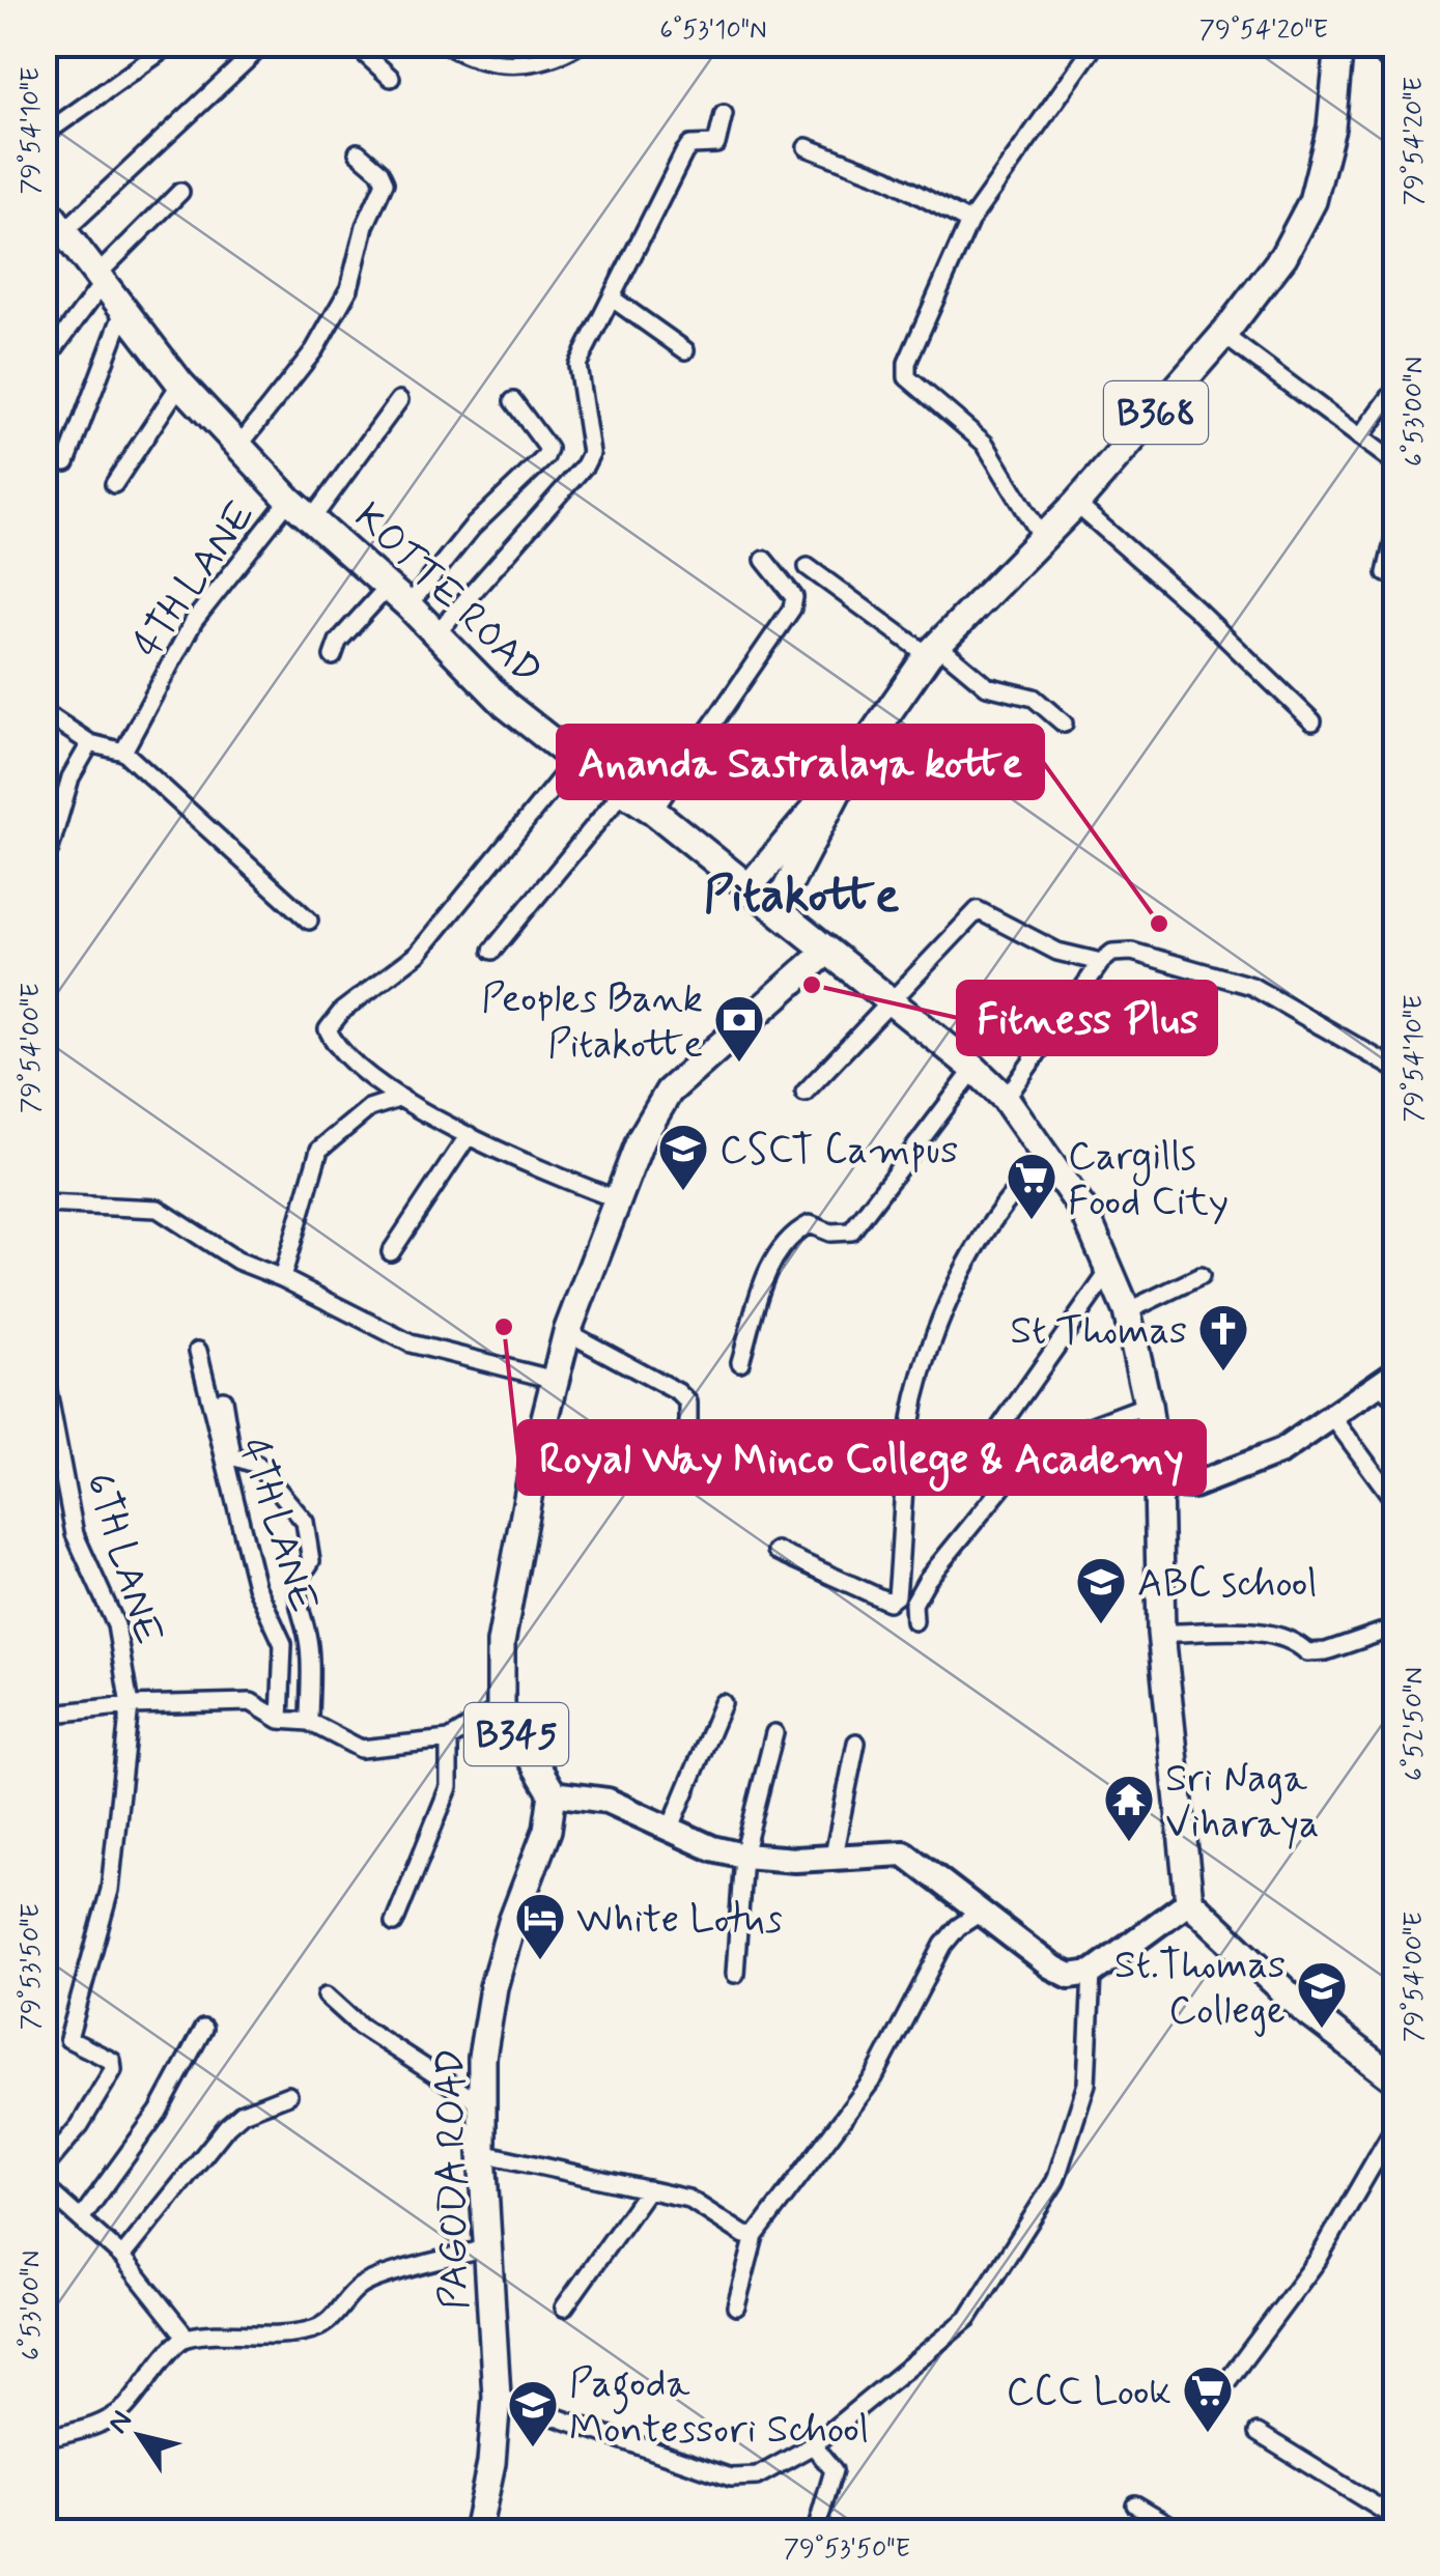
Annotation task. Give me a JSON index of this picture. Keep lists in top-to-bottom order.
{
  "streets": {
    "main road": [
      "B368",
      "KOTTE ROAD",
      "B345",
      "PAGODA ROAD"
    ],
    "street": ["4TH LANE", "6TH LANE"]
  },
  "crossings": [
    ["B368", "KOTTE ROAD"],
    ["4TH LANE", "KOTTE ROAD"],
    ["KOTTE ROAD", "B345"],
    ["B345", "PAGODA ROAD"]
  ],
  "districts": ["Pitakotte"],
  "places": {
    "other": ["Ananda Sastralaya kotte", "Fitness Plus", "Royal Way Minco College & Academy"],
    "bank": ["Peoples Bank Pitakotte"],
    "school or university": [
      "CSCT Campus",
      "ABC school",
      "St.Thomas College",
      "Pagoda Montessori School"
    ],
    "supermarket": ["Cargills Food City", "CCC Look"],
    "church": ["St Thomas"],
    "temple": ["Sri Naga Viharaya"],
    "hotel": ["White Lotus"]
  },
  "north": "top left",
  "coordinates": [
    "6°53'10\"N",
    "79°54'20\"E",
    "79°54'10\"E",
    "6°53'00\"N",
    "79°54'00\"E",
    "6°52'50\"N",
    "79°53'50\"E"
  ]
}
